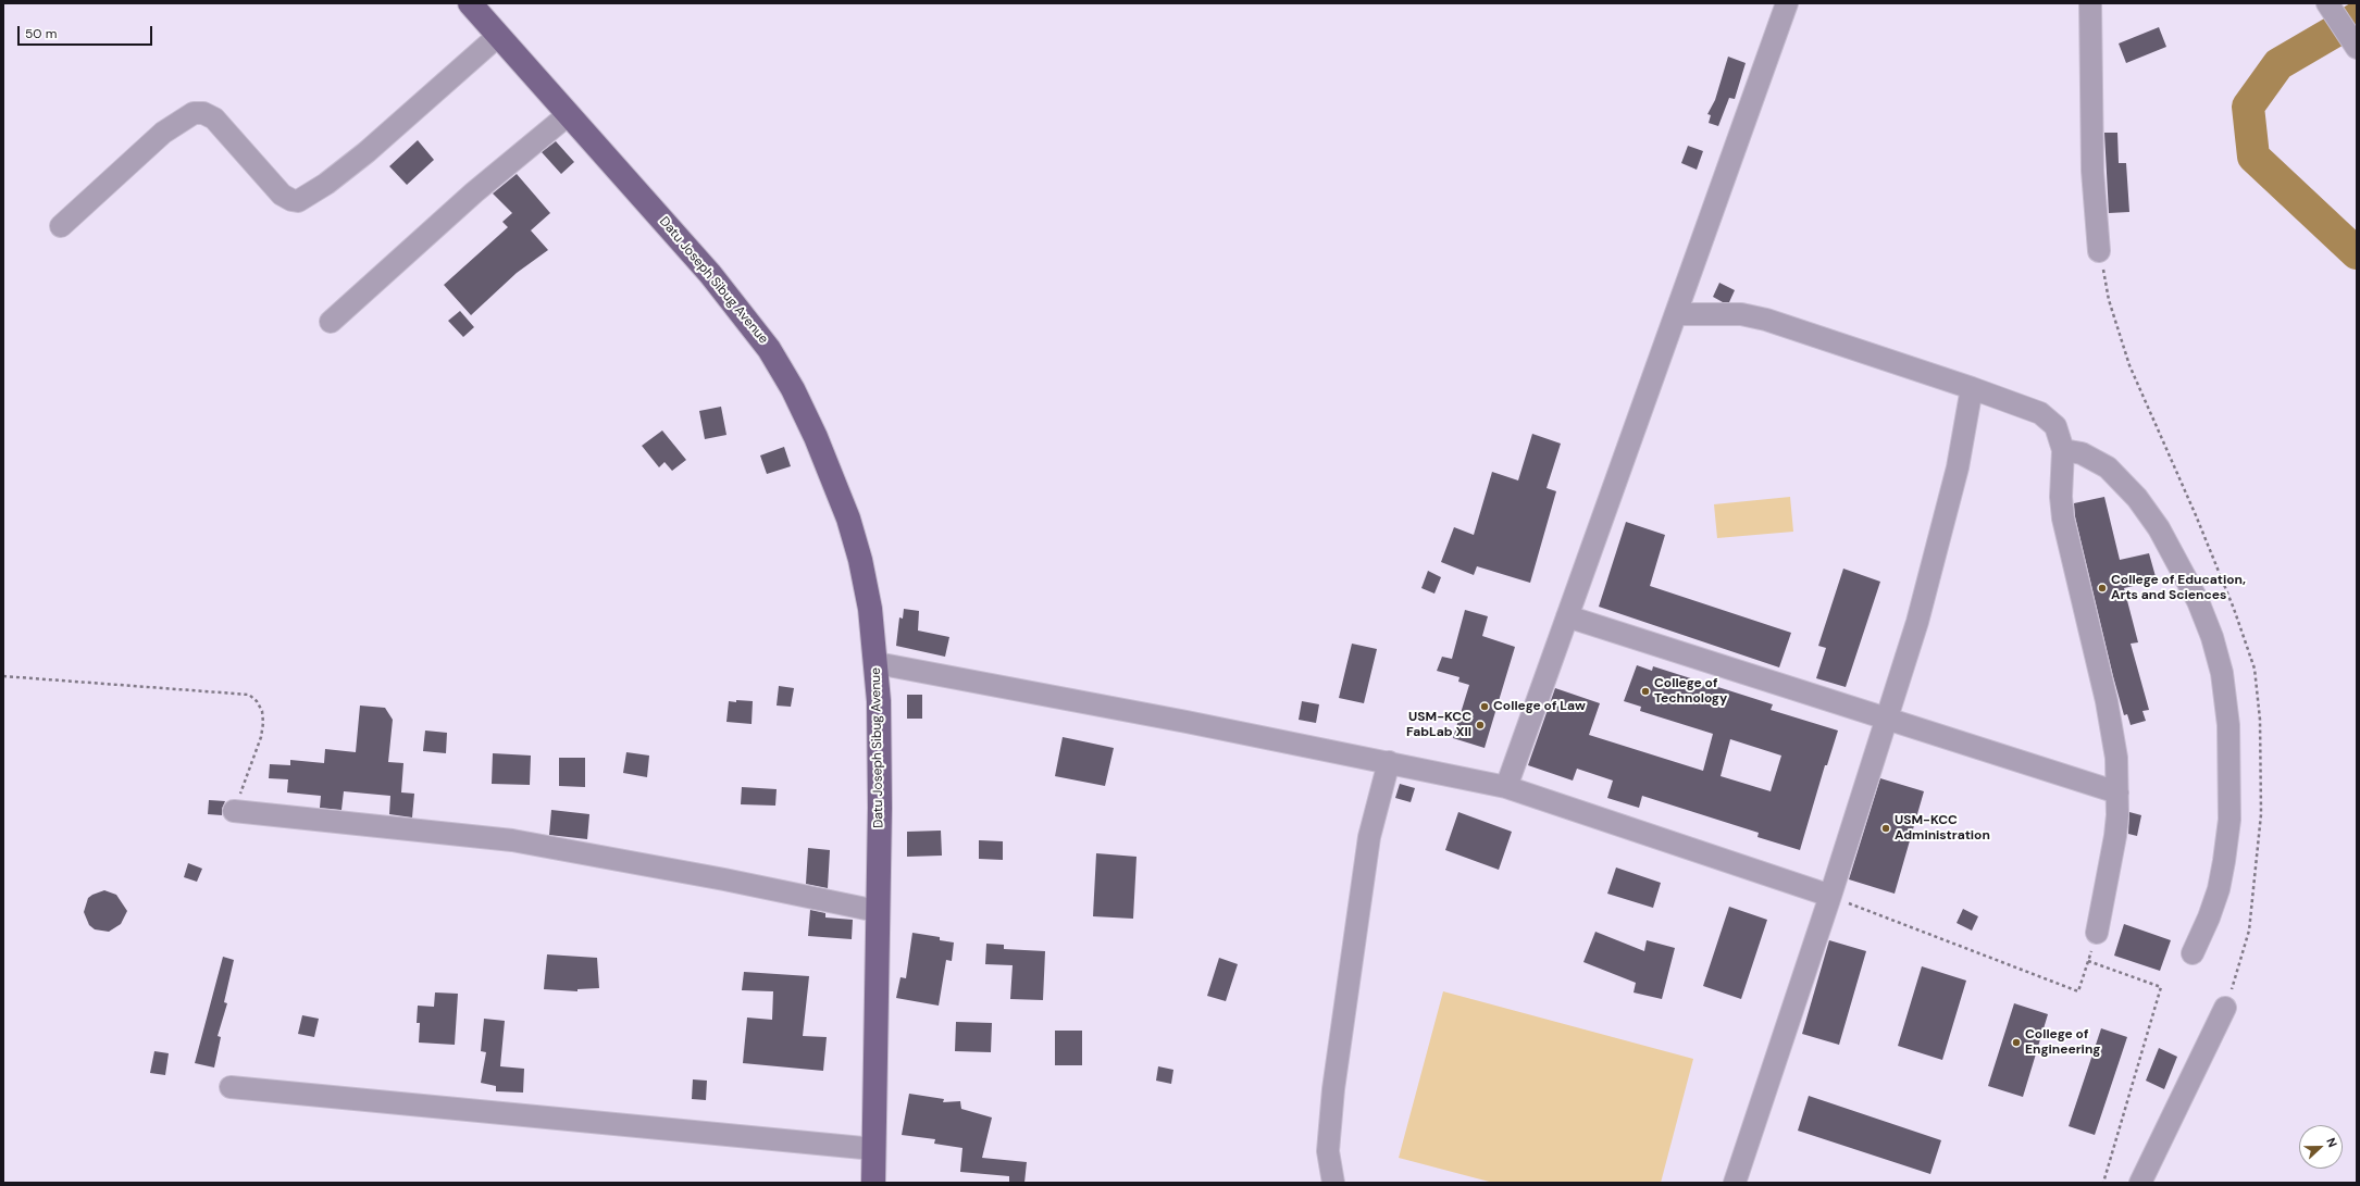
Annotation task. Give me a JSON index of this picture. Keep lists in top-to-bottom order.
{
  "streets": {
    "main road": ["Datu Joseph Sibug Avenue"]
  },
  "places": [
    "College of Education, Arts and Sciences",
    "College of Technology",
    "College of Law",
    "USM-KCC FabLab XII",
    "USM-KCC Administration",
    "College of Engineering"
  ],
  "scale_bar": "50 m",
  "north": "right"
}
